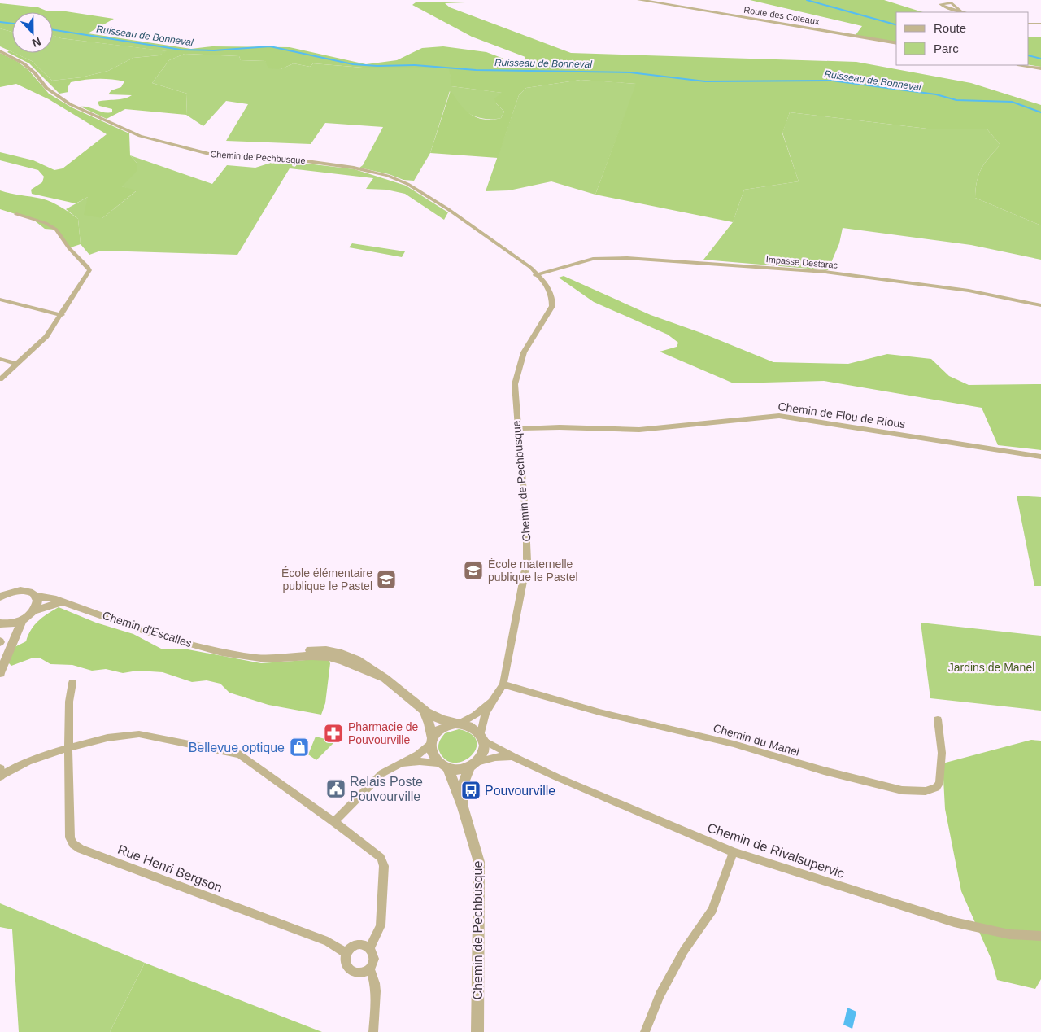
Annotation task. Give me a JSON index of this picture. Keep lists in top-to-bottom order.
{
  "streets": {
    "street": [
      "Route des Coteaux",
      "Chemin de Pechbusque",
      "Impasse Destarac",
      "Chemin de Flou de Rious",
      "Chemin d'Escalles",
      "Chemin du Manel",
      "Chemin de Rivalsupervic",
      "Rue Henri Bergson"
    ]
  },
  "crossings": [
    ["Chemin de Pechbusque", "Impasse Destarac"],
    ["Chemin de Pechbusque", "Chemin de Flou de Rious"],
    ["Chemin de Pechbusque", "Chemin d'Escalles"],
    ["Chemin de Pechbusque", "Chemin du Manel"],
    ["Chemin de Pechbusque", "Chemin de Rivalsupervic"],
    ["Chemin d'Escalles", "Chemin de Rivalsupervic"]
  ],
  "water": ["Ruisseau de Bonneval"],
  "parks": ["Jardins de Manel"],
  "places": {
    "school or university": ["École maternelle publique le Pastel", "École élémentaire publique le Pastel"],
    "pharmacy": ["Pharmacie de Pouvourville"],
    "shop": ["Bellevue optique"],
    "public building": ["Relais Poste Pouvourville"],
    "bus stop": ["Pouvourville"]
  },
  "legend": ["Route", "Parc"],
  "north": "bottom"
}
